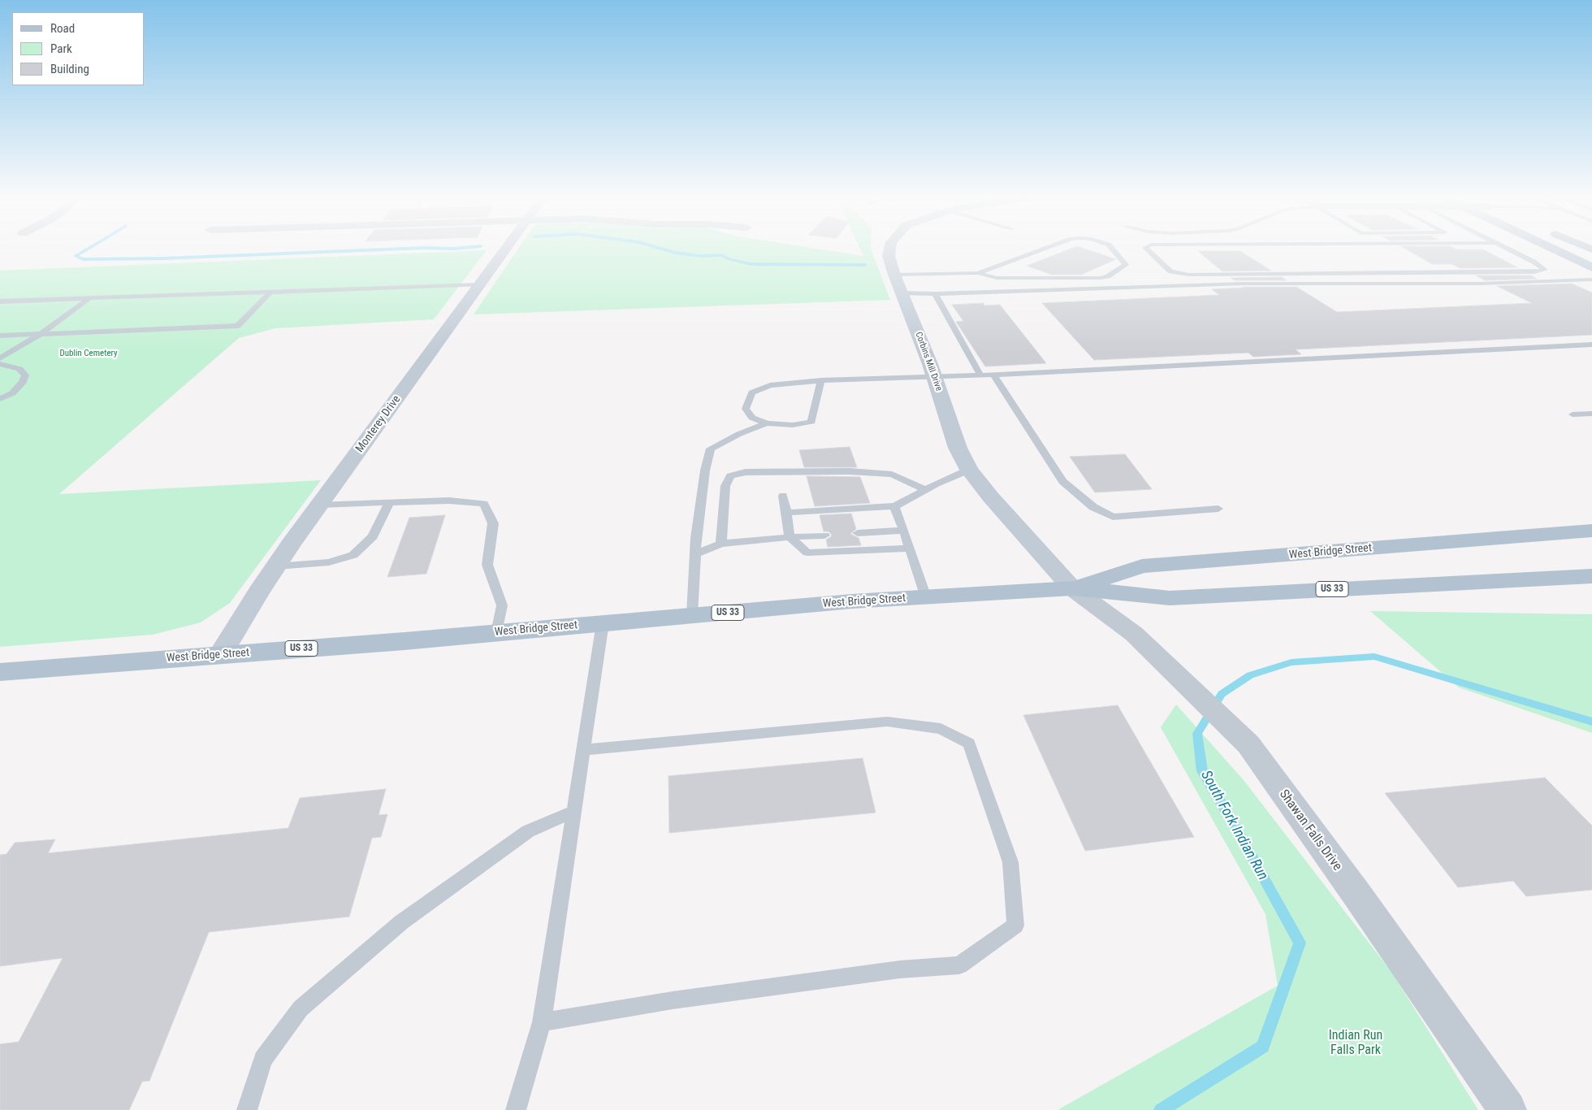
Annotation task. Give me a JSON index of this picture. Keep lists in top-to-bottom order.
{
  "streets": {
    "main road": ["West Bridge Street", "US 33"],
    "street": ["Corbins Mill Drive", "Monterey Drive", "Shawan Falls Drive"]
  },
  "crossings": [
    ["Corbins Mill Drive", "West Bridge Street"],
    ["Corbins Mill Drive", "Shawan Falls Drive"],
    ["Monterey Drive", "West Bridge Street"],
    ["West Bridge Street", "Shawan Falls Drive"]
  ],
  "water": ["South Fork Indian Run"],
  "parks": ["Dublin Cemetery", "Indian Run Falls Park"],
  "legend": ["Road", "Park", "Building"]
}
